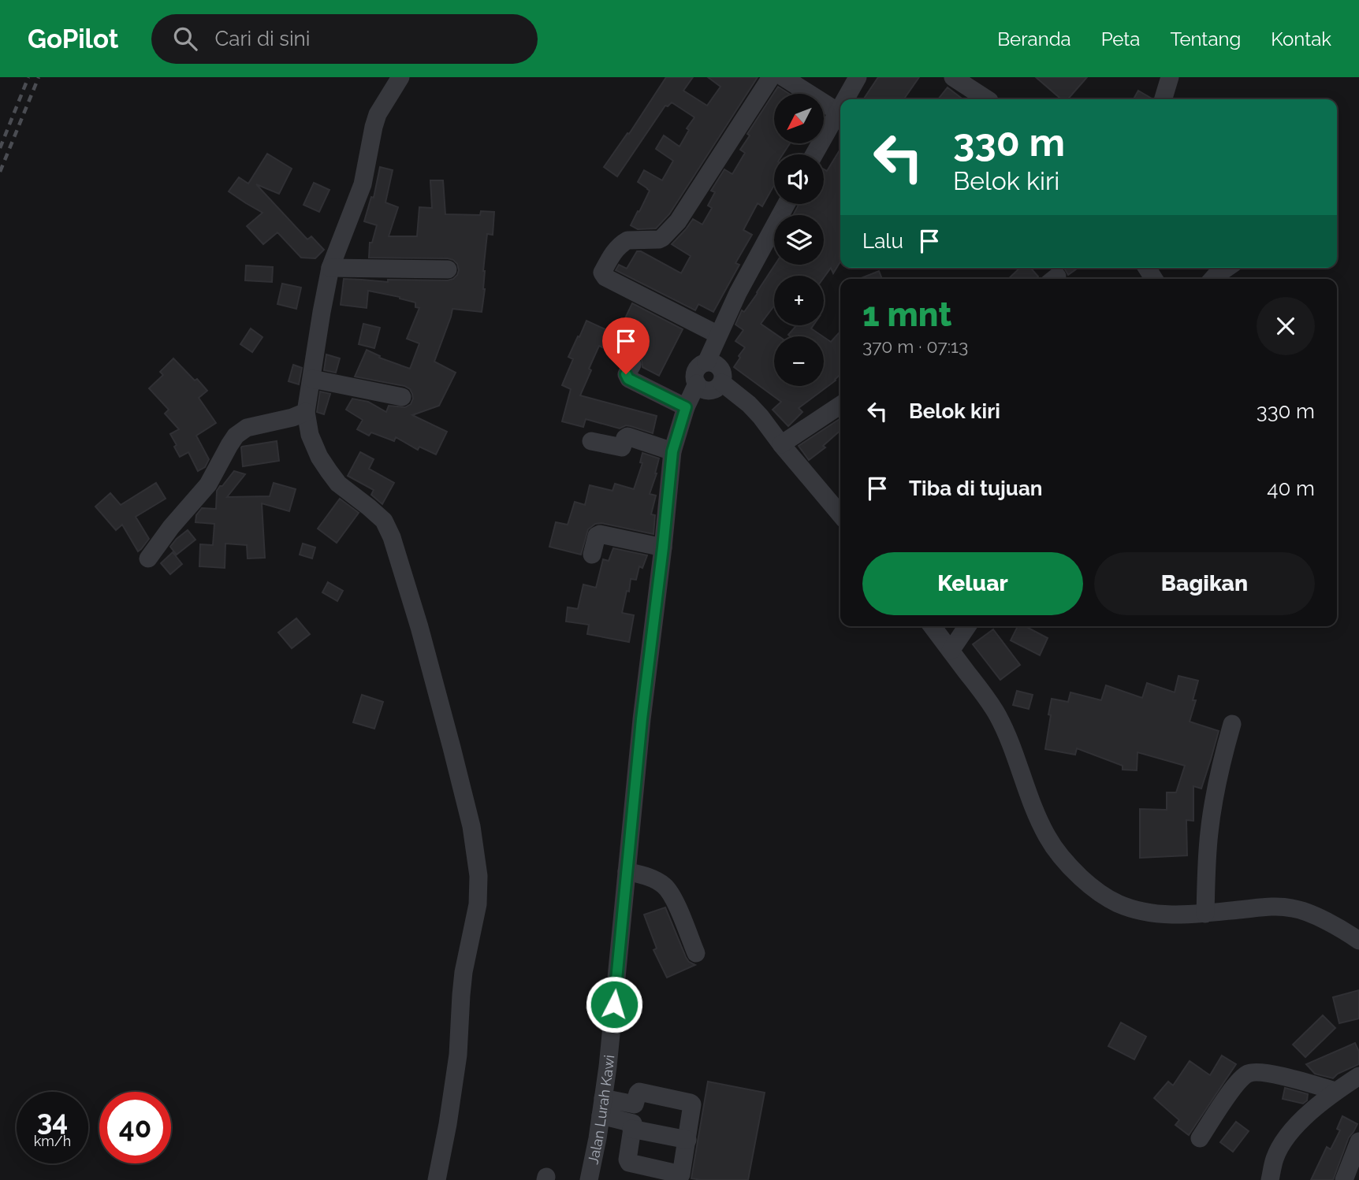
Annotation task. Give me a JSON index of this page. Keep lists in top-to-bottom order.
{
  "streets": {
    "street": ["Jalan Lurah Kawi"]
  },
  "north": "bottom left",
  "page": {
    "header": "GoPilot",
    "search": "Cari di sini",
    "nav": [
      "Beranda",
      "Peta",
      "Tentang",
      "Kontak"
    ],
    "map_buttons": ["+", "−"],
    "turn": ["330 m", "Belok kiri"],
    "then": "Lalu",
    "heading": ["1 mnt", "370 m · 07:13"],
    "list": [
      {
        "name": "Belok kiri",
        "value": "330 m"
      },
      {
        "name": "Tiba di tujuan",
        "value": "40 m"
      }
    ],
    "buttons": ["Keluar", "Bagikan"],
    "speed": "34 km/h",
    "limit": "40"
  }
}
